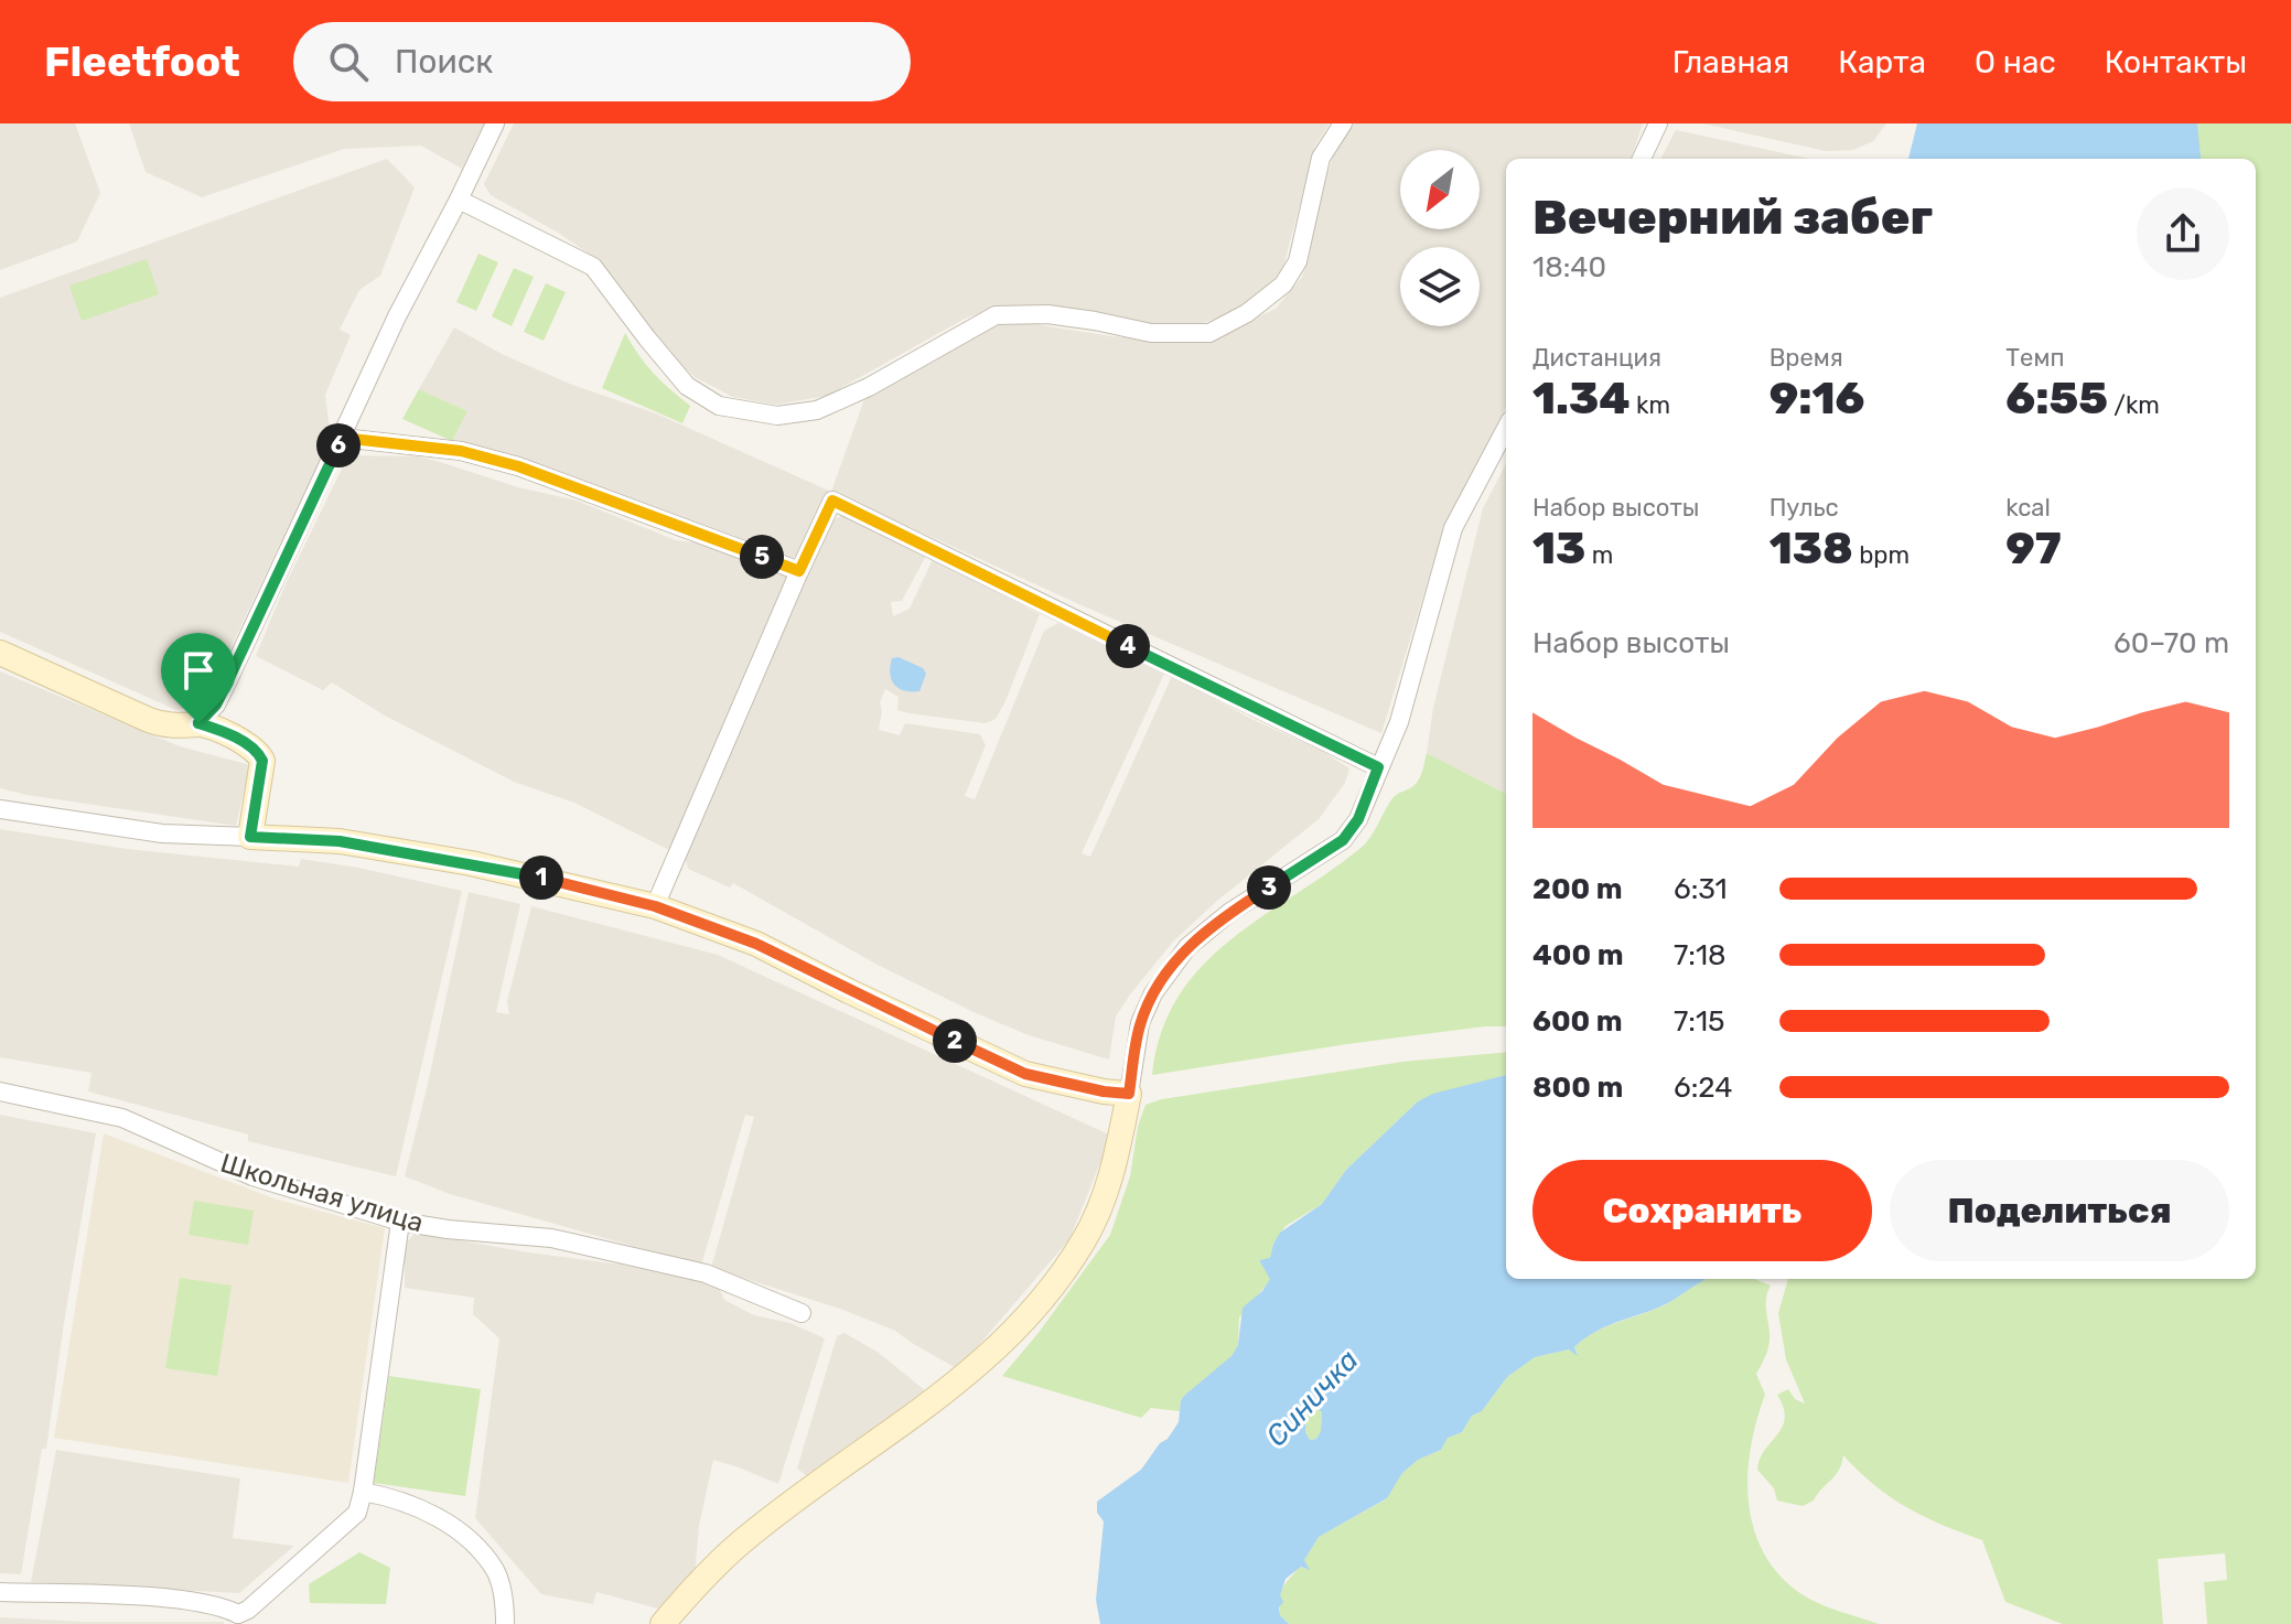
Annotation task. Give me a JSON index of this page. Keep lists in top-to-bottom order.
{
  "streets": {
    "street": ["Школьная улица"]
  },
  "water": ["Синичка"],
  "north": "bottom left",
  "page": {
    "header": "Fleetfoot",
    "search": "Поиск",
    "nav": [
      "Главная",
      "Карта",
      "О нас",
      "Контакты"
    ],
    "heading": ["Вечерний забег", "18:40"],
    "stats": [
      ["Дистанция", "1.34 km"],
      ["Время", "9:16"],
      ["Темп", "6:55 /km"],
      ["Набор высоты", "13 m"],
      ["Пульс", "138 bpm"],
      ["kcal", "97"]
    ],
    "pins": [
      "6",
      "5",
      "4",
      "1",
      "3",
      "2"
    ],
    "chart": ["Набор высоты", "60–70 m"],
    "list": [
      {
        "name": "200 m",
        "note": "6:31"
      },
      {
        "name": "400 m",
        "note": "7:18"
      },
      {
        "name": "600 m",
        "note": "7:15"
      },
      {
        "name": "800 m",
        "note": "6:24"
      }
    ],
    "buttons": ["Сохранить", "Поделиться"]
  }
}
